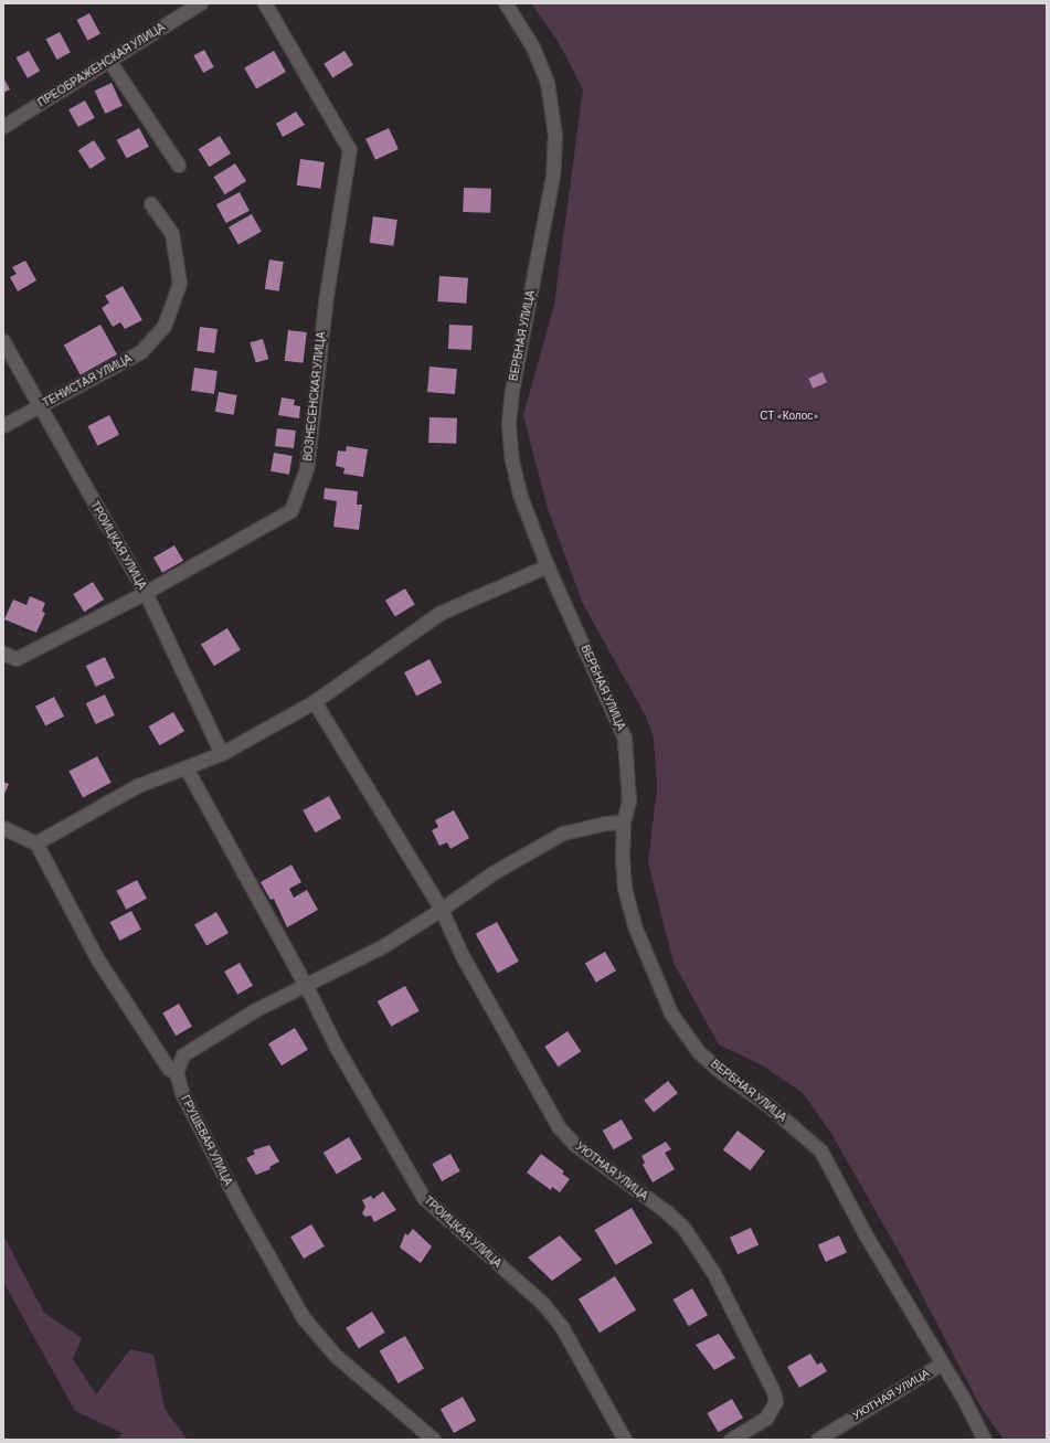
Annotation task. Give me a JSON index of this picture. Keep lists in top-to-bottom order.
{
  "streets": {
    "street": [
      "ПРЕОБРАЖЕНСКАЯ УЛИЦА",
      "ВЕРБНАЯ УЛИЦА",
      "ТЕНИСТАЯ УЛИЦА",
      "ВОЗНЕСЕНСКАЯ УЛИЦА",
      "ТРОИЦКАЯ УЛИЦА",
      "ГРУШЕВАЯ УЛИЦА",
      "УЮТНАЯ УЛИЦА"
    ]
  },
  "crossings": [
    ["ВЕРБНАЯ УЛИЦА", "УЮТНАЯ УЛИЦА"],
    ["ТЕНИСТАЯ УЛИЦА", "ТРОИЦКАЯ УЛИЦА"],
    ["ВОЗНЕСЕНСКАЯ УЛИЦА", "ТРОИЦКАЯ УЛИЦА"]
  ],
  "parks": ["СТ «Колос»"]
}
